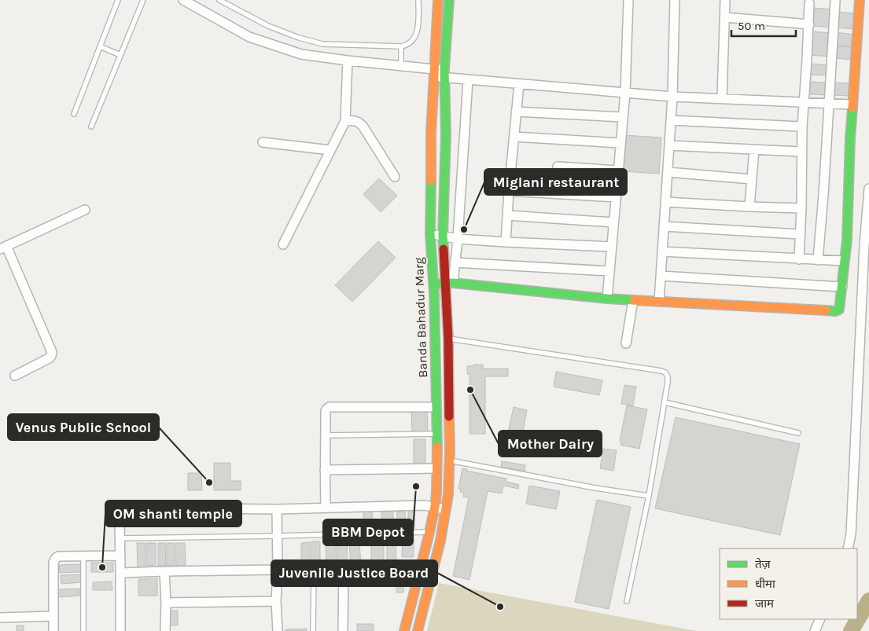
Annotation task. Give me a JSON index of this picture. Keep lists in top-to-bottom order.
{
  "streets": {
    "street": ["Banda Bahadur Marg"]
  },
  "places": [
    "Miglani restaurant",
    "Mother Dairy",
    "Venus Public School",
    "BBM Depot",
    "OM shanti temple",
    "Juvenile Justice Board"
  ],
  "legend": ["तेज़", "धीमा", "जाम"],
  "scale_bar": "50 m"
}
